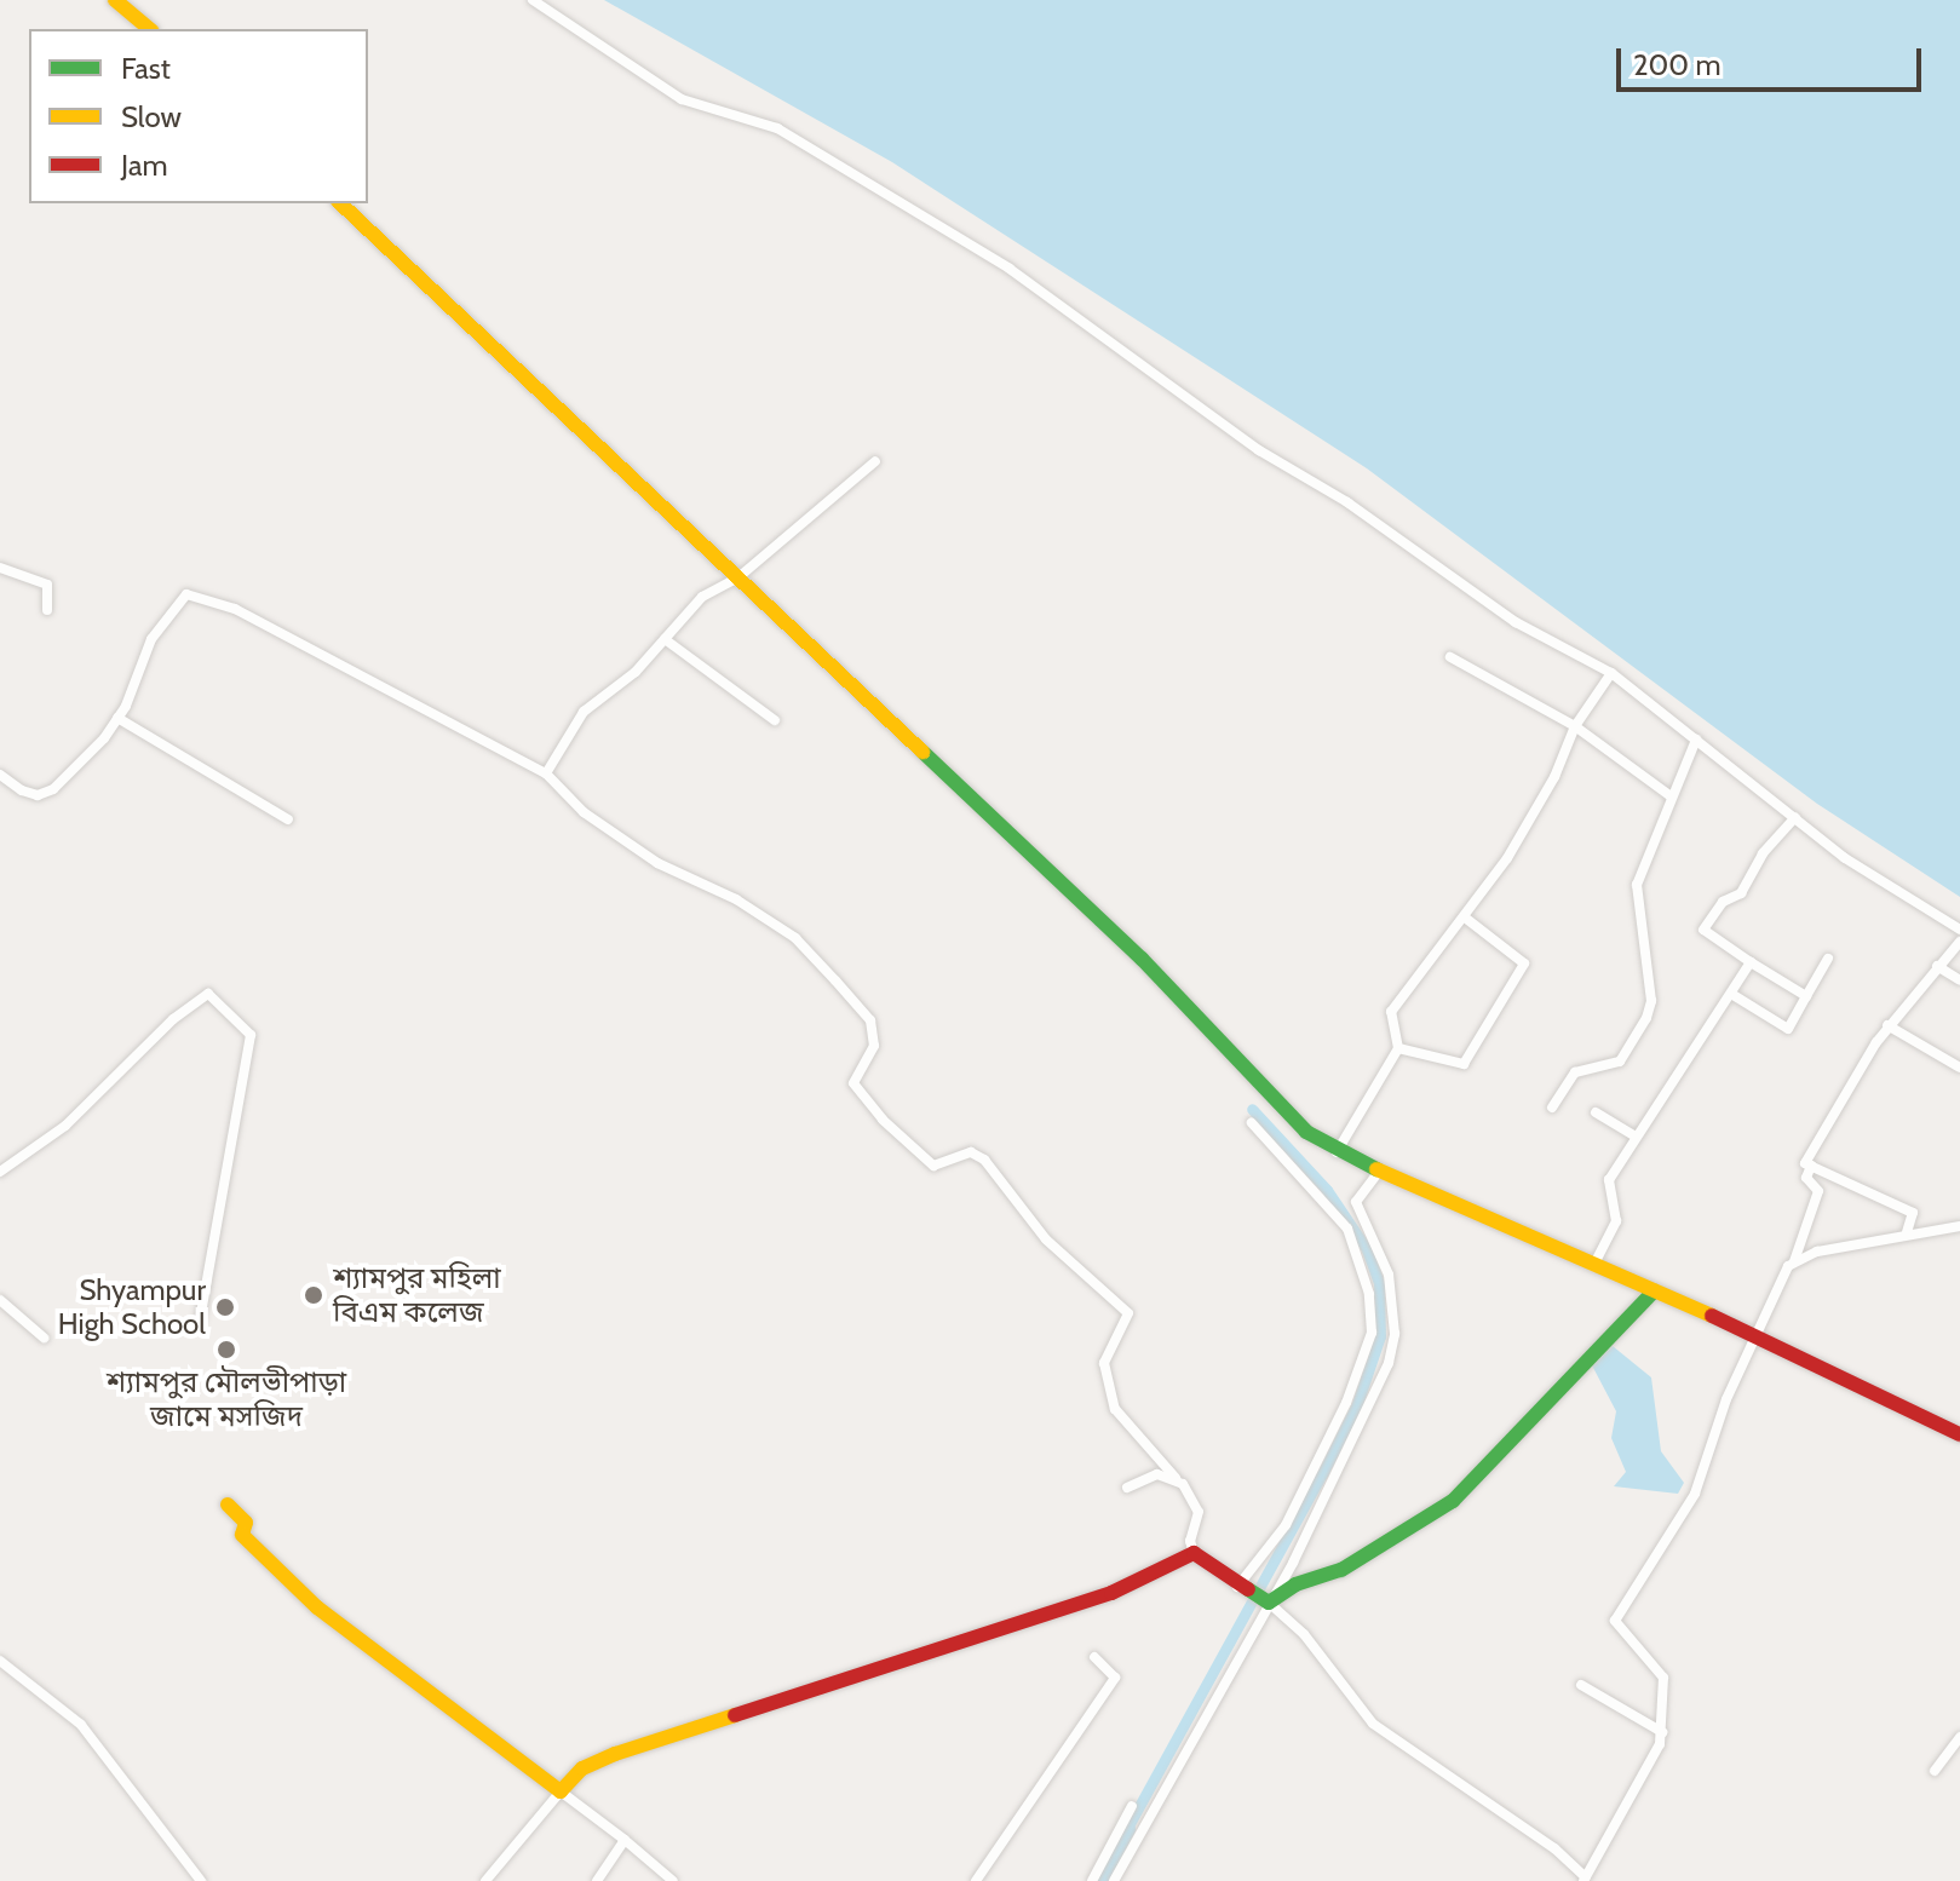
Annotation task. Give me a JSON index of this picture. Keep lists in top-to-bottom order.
{
  "places": ["শ্যামপুর মহিলা বিএম কলেজ", "Shyampur High School", "শ্যামপুর মৌলভীপাড়া জামে মসজিদ"],
  "legend": ["Fast", "Slow", "Jam"],
  "scale_bar": "200 m"
}
